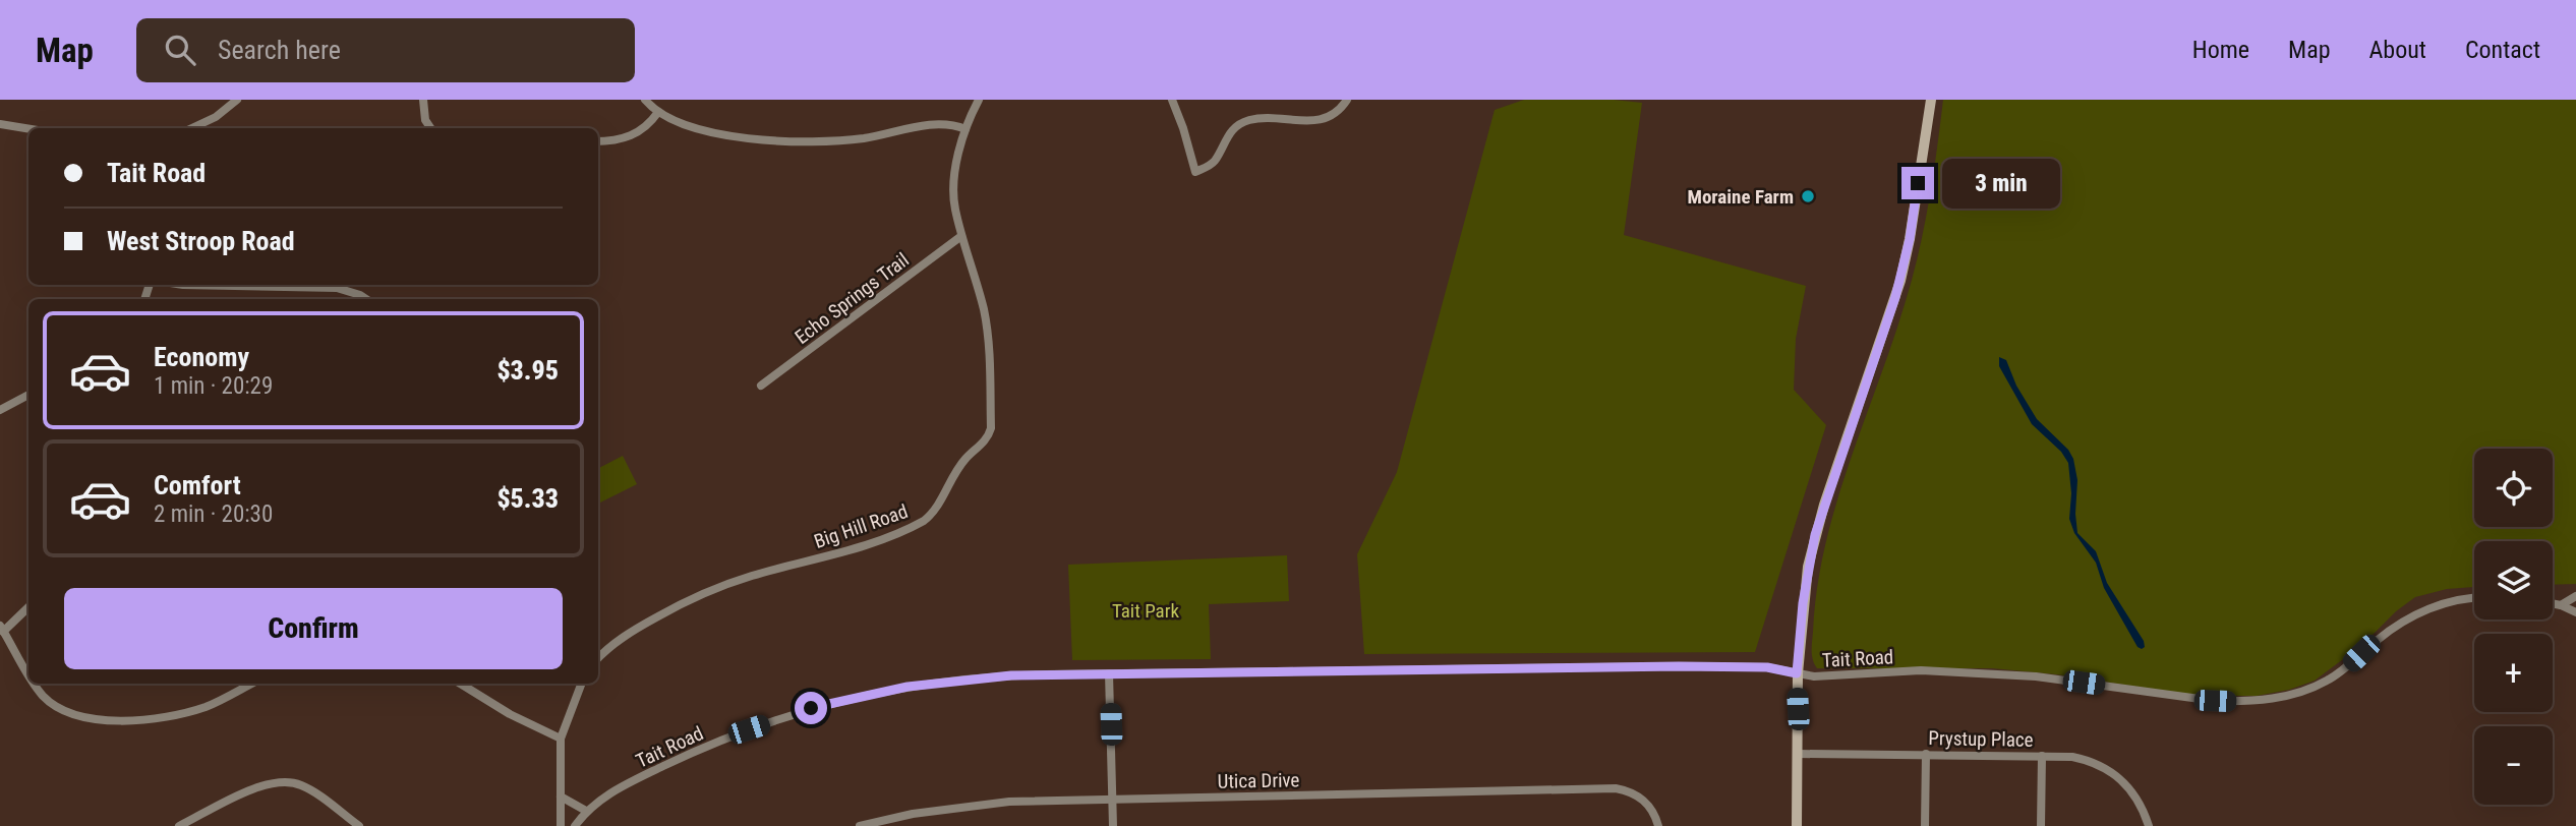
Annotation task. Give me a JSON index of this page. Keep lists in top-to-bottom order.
{
  "streets": {
    "street": [
      "Echo Springs Trail",
      "Big Hill Road",
      "Tait Road",
      "Prystup Place",
      "Utica Drive"
    ]
  },
  "crossings": [
    ["Echo Springs Trail", "Big Hill Road"]
  ],
  "parks": ["Tait Park"],
  "places": ["Moraine Farm"],
  "page": {
    "header": "Map",
    "search": "Search here",
    "nav": [
      "Home",
      "Map",
      "About",
      "Contact"
    ],
    "banner": ["Tait Road", "West Stroop Road"],
    "bubble": "3 min",
    "list": [
      {
        "name": "Economy",
        "note": "1 min · 20:29",
        "value": "$3.95"
      },
      {
        "name": "Comfort",
        "note": "2 min · 20:30",
        "value": "$5.33"
      }
    ],
    "map_buttons": ["+", "−"],
    "buttons": "Confirm"
  }
}
